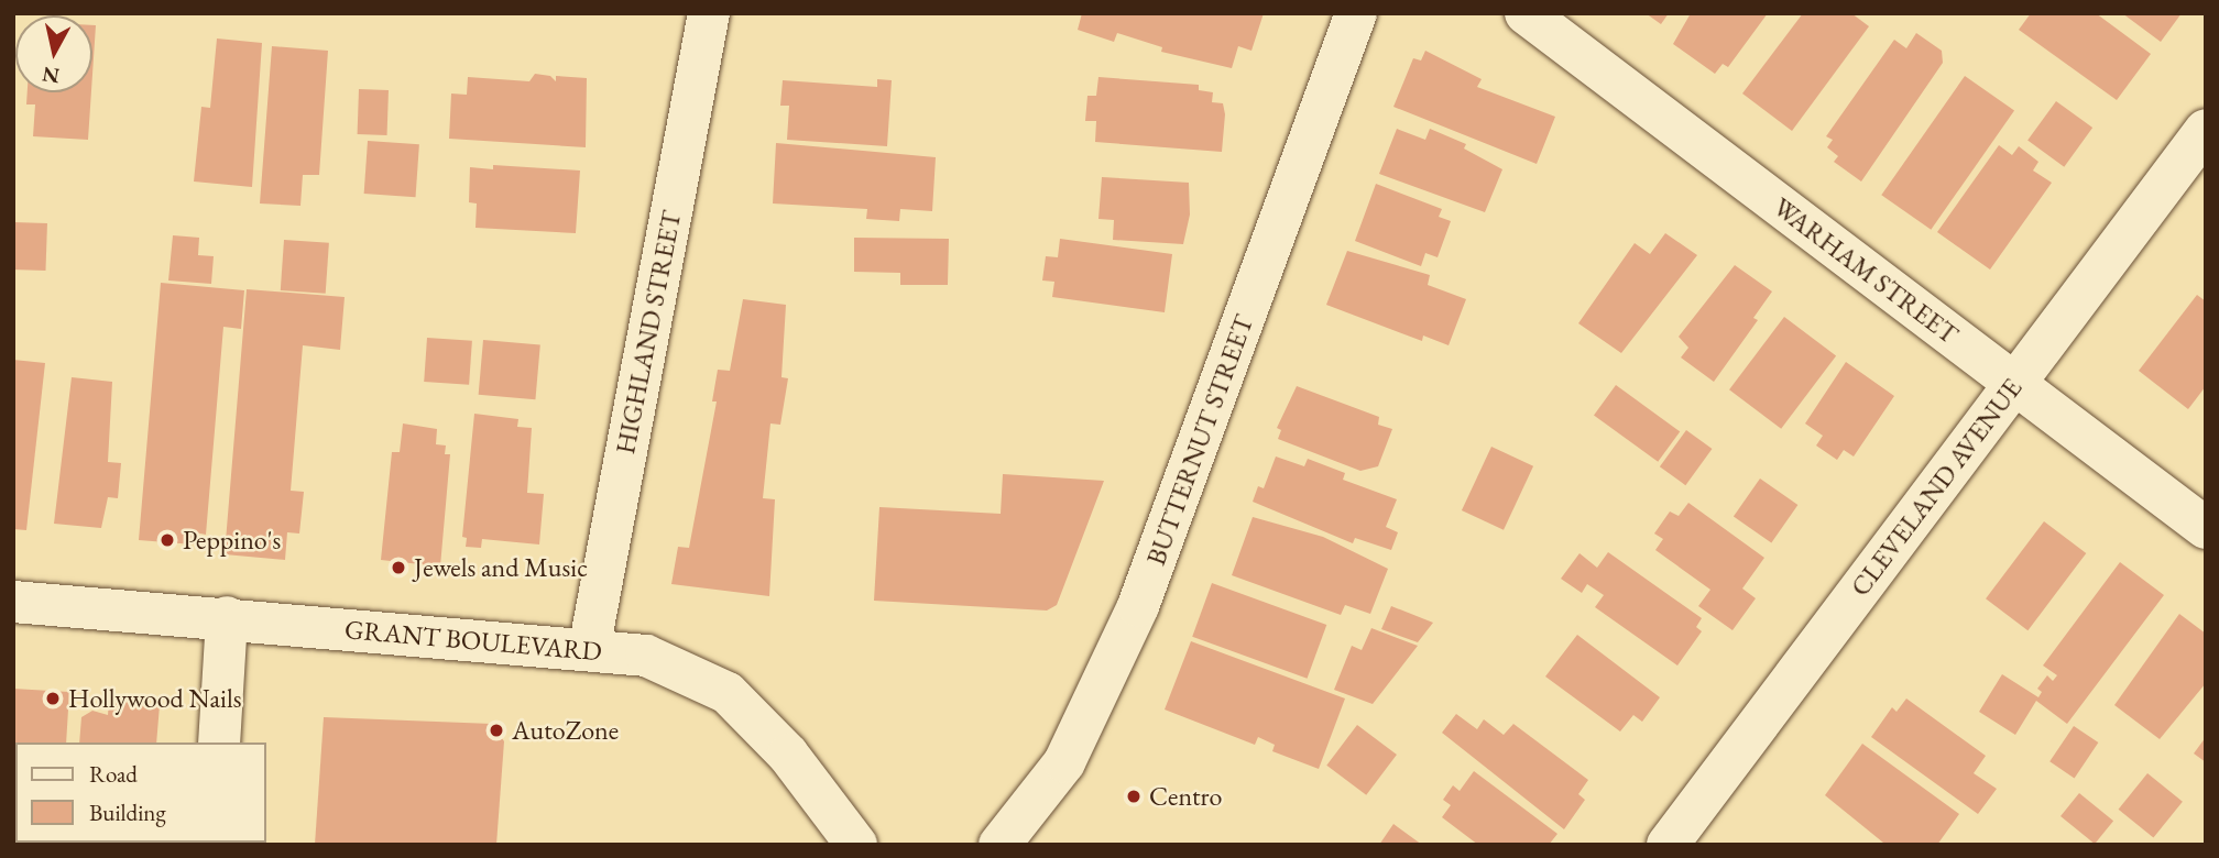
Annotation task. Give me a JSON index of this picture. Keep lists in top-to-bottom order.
{
  "streets": {
    "street": [
      "WARHAM STREET",
      "HIGHLAND STREET",
      "BUTTERNUT STREET",
      "CLEVELAND AVENUE",
      "GRANT BOULEVARD"
    ]
  },
  "crossings": [
    ["WARHAM STREET", "CLEVELAND AVENUE"],
    ["HIGHLAND STREET", "GRANT BOULEVARD"]
  ],
  "places": [
    "Peppino's",
    "Jewels and Music",
    "Hollywood Nails",
    "AutoZone",
    "Centro"
  ],
  "legend": ["Road", "Building"],
  "north": "bottom"
}
